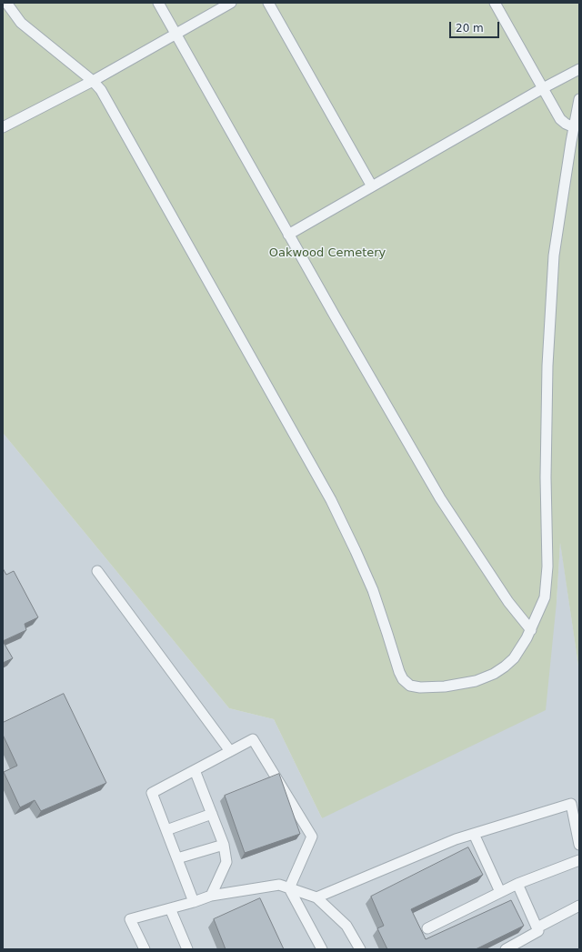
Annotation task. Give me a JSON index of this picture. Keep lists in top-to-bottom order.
{
  "parks": ["Oakwood Cemetery"],
  "scale_bar": "20 m"
}
